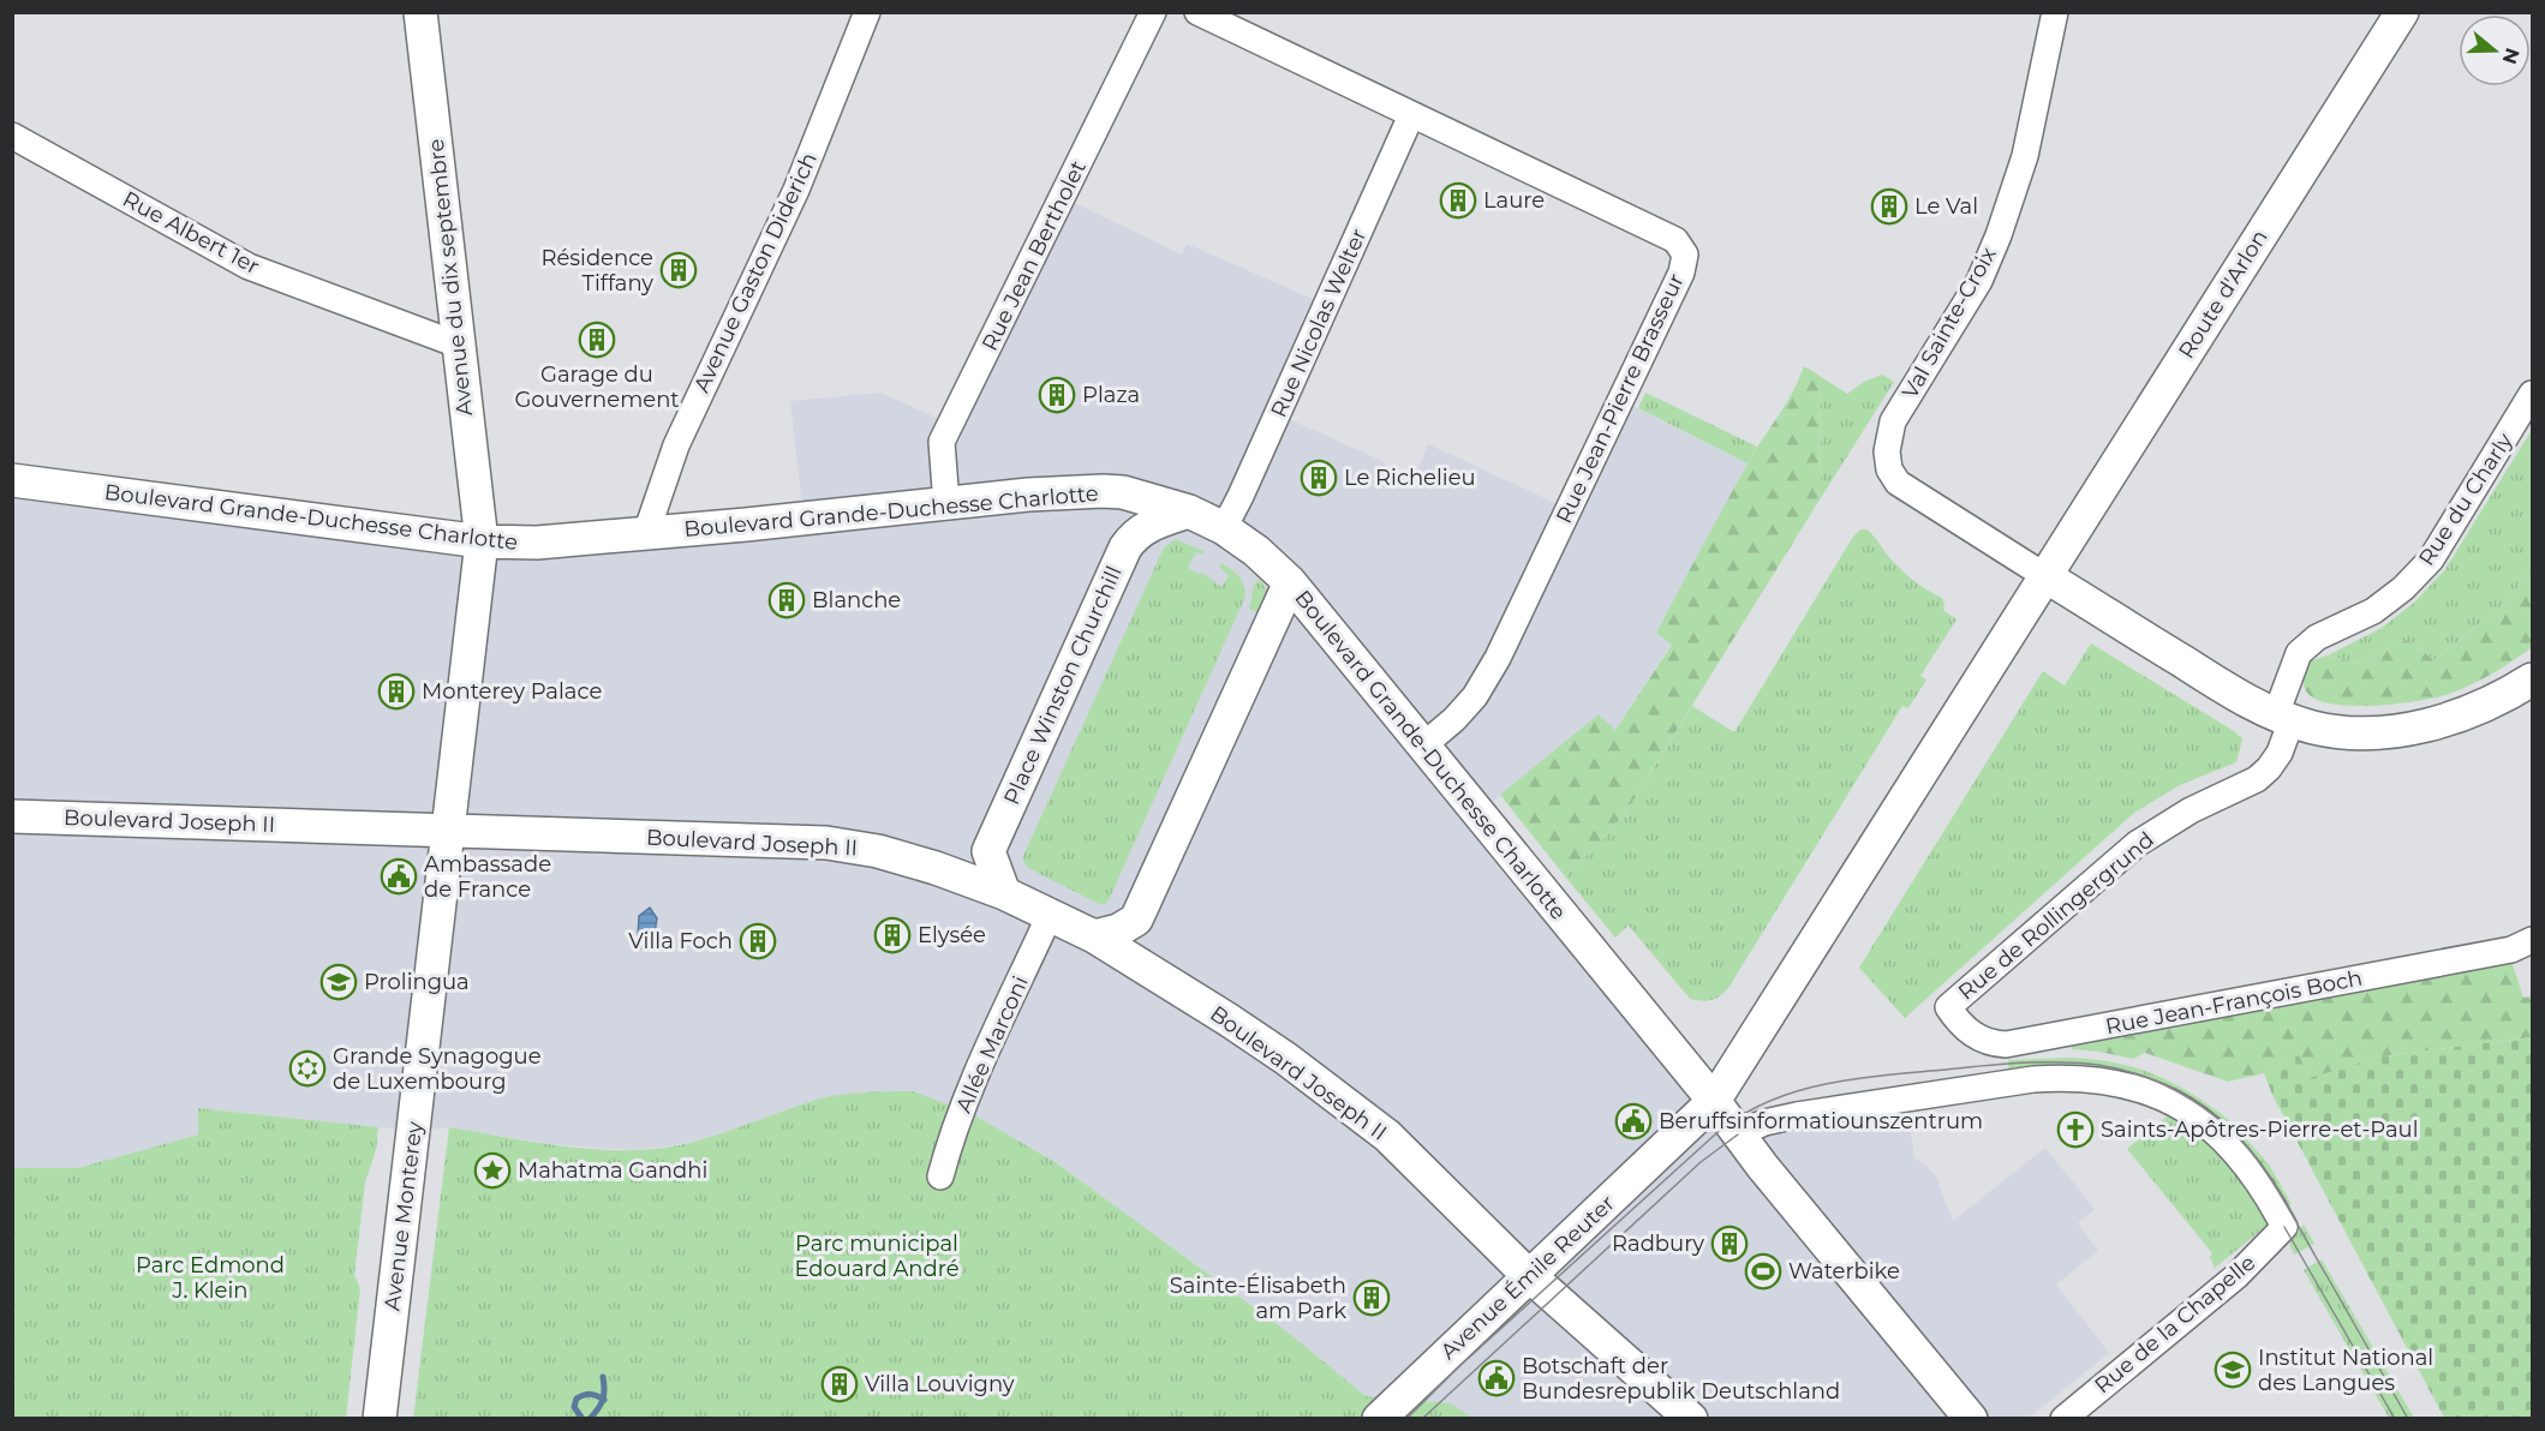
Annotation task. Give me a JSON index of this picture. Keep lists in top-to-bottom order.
{
  "streets": {
    "main road": [
      "Avenue du dix septembre",
      "Route d'Arlon",
      "Boulevard Grande-Duchesse Charlotte",
      "Place Winston Churchill",
      "Boulevard Joseph II",
      "Avenue Monterey",
      "Avenue Émile Reuter"
    ],
    "street": [
      "Rue Albert 1er",
      "Rue Jean Bertholet",
      "Avenue Gaston Diderich",
      "Rue Nicolas Welter",
      "Val Sainte-Croix",
      "Rue Jean-Pierre Brasseur",
      "Rue du Charly",
      "Rue de Rollingergrund",
      "Rue Jean-François Boch",
      "Allée Marconi",
      "Rue de la Chapelle"
    ]
  },
  "crossings": [
    ["Rue Albert 1er", "Avenue du dix septembre"],
    ["Rue Jean Bertholet", "Boulevard Grande-Duchesse Charlotte"],
    ["Avenue Gaston Diderich", "Boulevard Grande-Duchesse Charlotte"],
    ["Avenue du dix septembre", "Boulevard Grande-Duchesse Charlotte"],
    ["Avenue du dix septembre", "Avenue Monterey"],
    ["Route d'Arlon", "Val Sainte-Croix"],
    ["Route d'Arlon", "Boulevard Grande-Duchesse Charlotte"],
    ["Route d'Arlon", "Avenue Émile Reuter"],
    ["Rue Nicolas Welter", "Rue Jean-Pierre Brasseur"],
    ["Rue Nicolas Welter", "Boulevard Grande-Duchesse Charlotte"],
    ["Rue Jean-Pierre Brasseur", "Boulevard Grande-Duchesse Charlotte"],
    ["Rue du Charly", "Rue de Rollingergrund"],
    ["Boulevard Grande-Duchesse Charlotte", "Place Winston Churchill"],
    ["Boulevard Grande-Duchesse Charlotte", "Avenue Monterey"],
    ["Boulevard Grande-Duchesse Charlotte", "Avenue Émile Reuter"],
    ["Boulevard Grande-Duchesse Charlotte", "Rue de la Chapelle"],
    ["Place Winston Churchill", "Boulevard Joseph II"],
    ["Boulevard Joseph II", "Allée Marconi"],
    ["Boulevard Joseph II", "Avenue Monterey"],
    ["Boulevard Joseph II", "Avenue Émile Reuter"],
    ["Rue de Rollingergrund", "Rue Jean-François Boch"]
  ],
  "parks": ["Parc municipal Edouard André", "Parc Edmond J. Klein"],
  "places": {
    "building": [
      "Laure",
      "Le Val",
      "Résidence Tiffany",
      "Garage du Gouvernement",
      "Plaza",
      "Le Richelieu",
      "Blanche",
      "Monterey Palace",
      "Elysée",
      "Villa Foch",
      "Radbury",
      "Sainte-Élisabeth am Park",
      "Villa Louvigny"
    ],
    "public building": ["Ambassade de France", "Beruffsinformatiounszentrum", "Botschaft der Bundesrepublik Deutschland"],
    "school or university": ["Prolingua", "Institut National des Langues"],
    "synagogue": ["Grande Synagogue de Luxembourg"],
    "church": ["Saints-Apôtres-Pierre-et-Paul"],
    "place": ["Mahatma Gandhi"],
    "sports": ["Waterbike"]
  },
  "north": "right"
}
